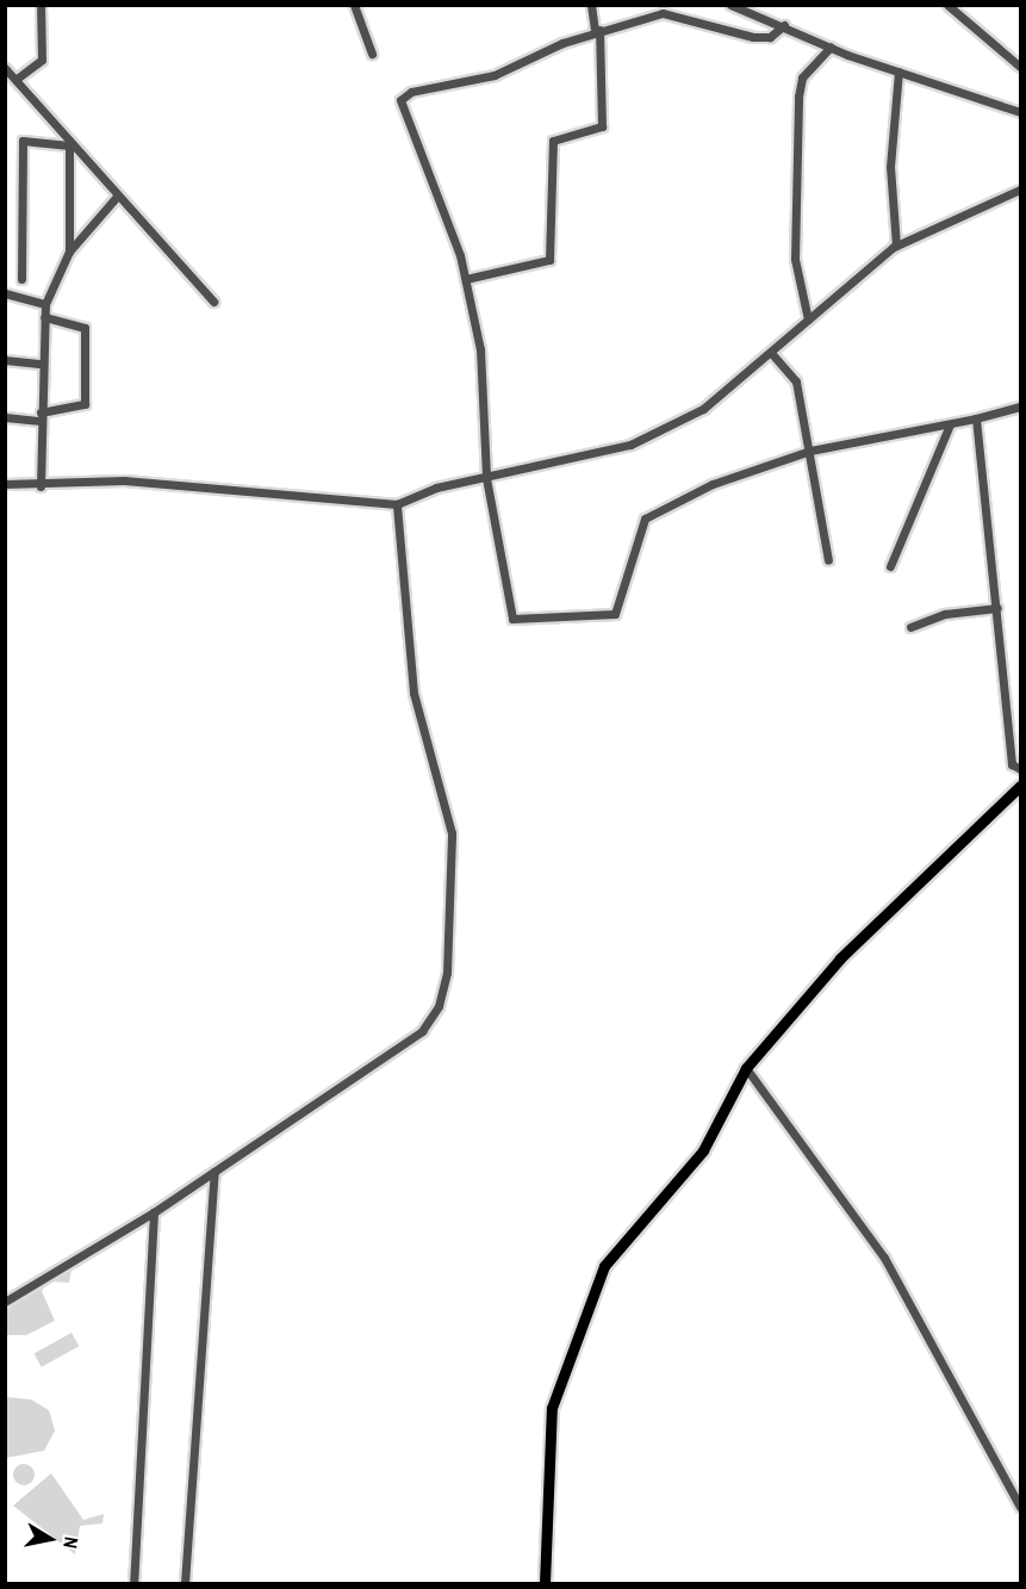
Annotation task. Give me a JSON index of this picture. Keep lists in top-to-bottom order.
{
  "north": "right"
}
